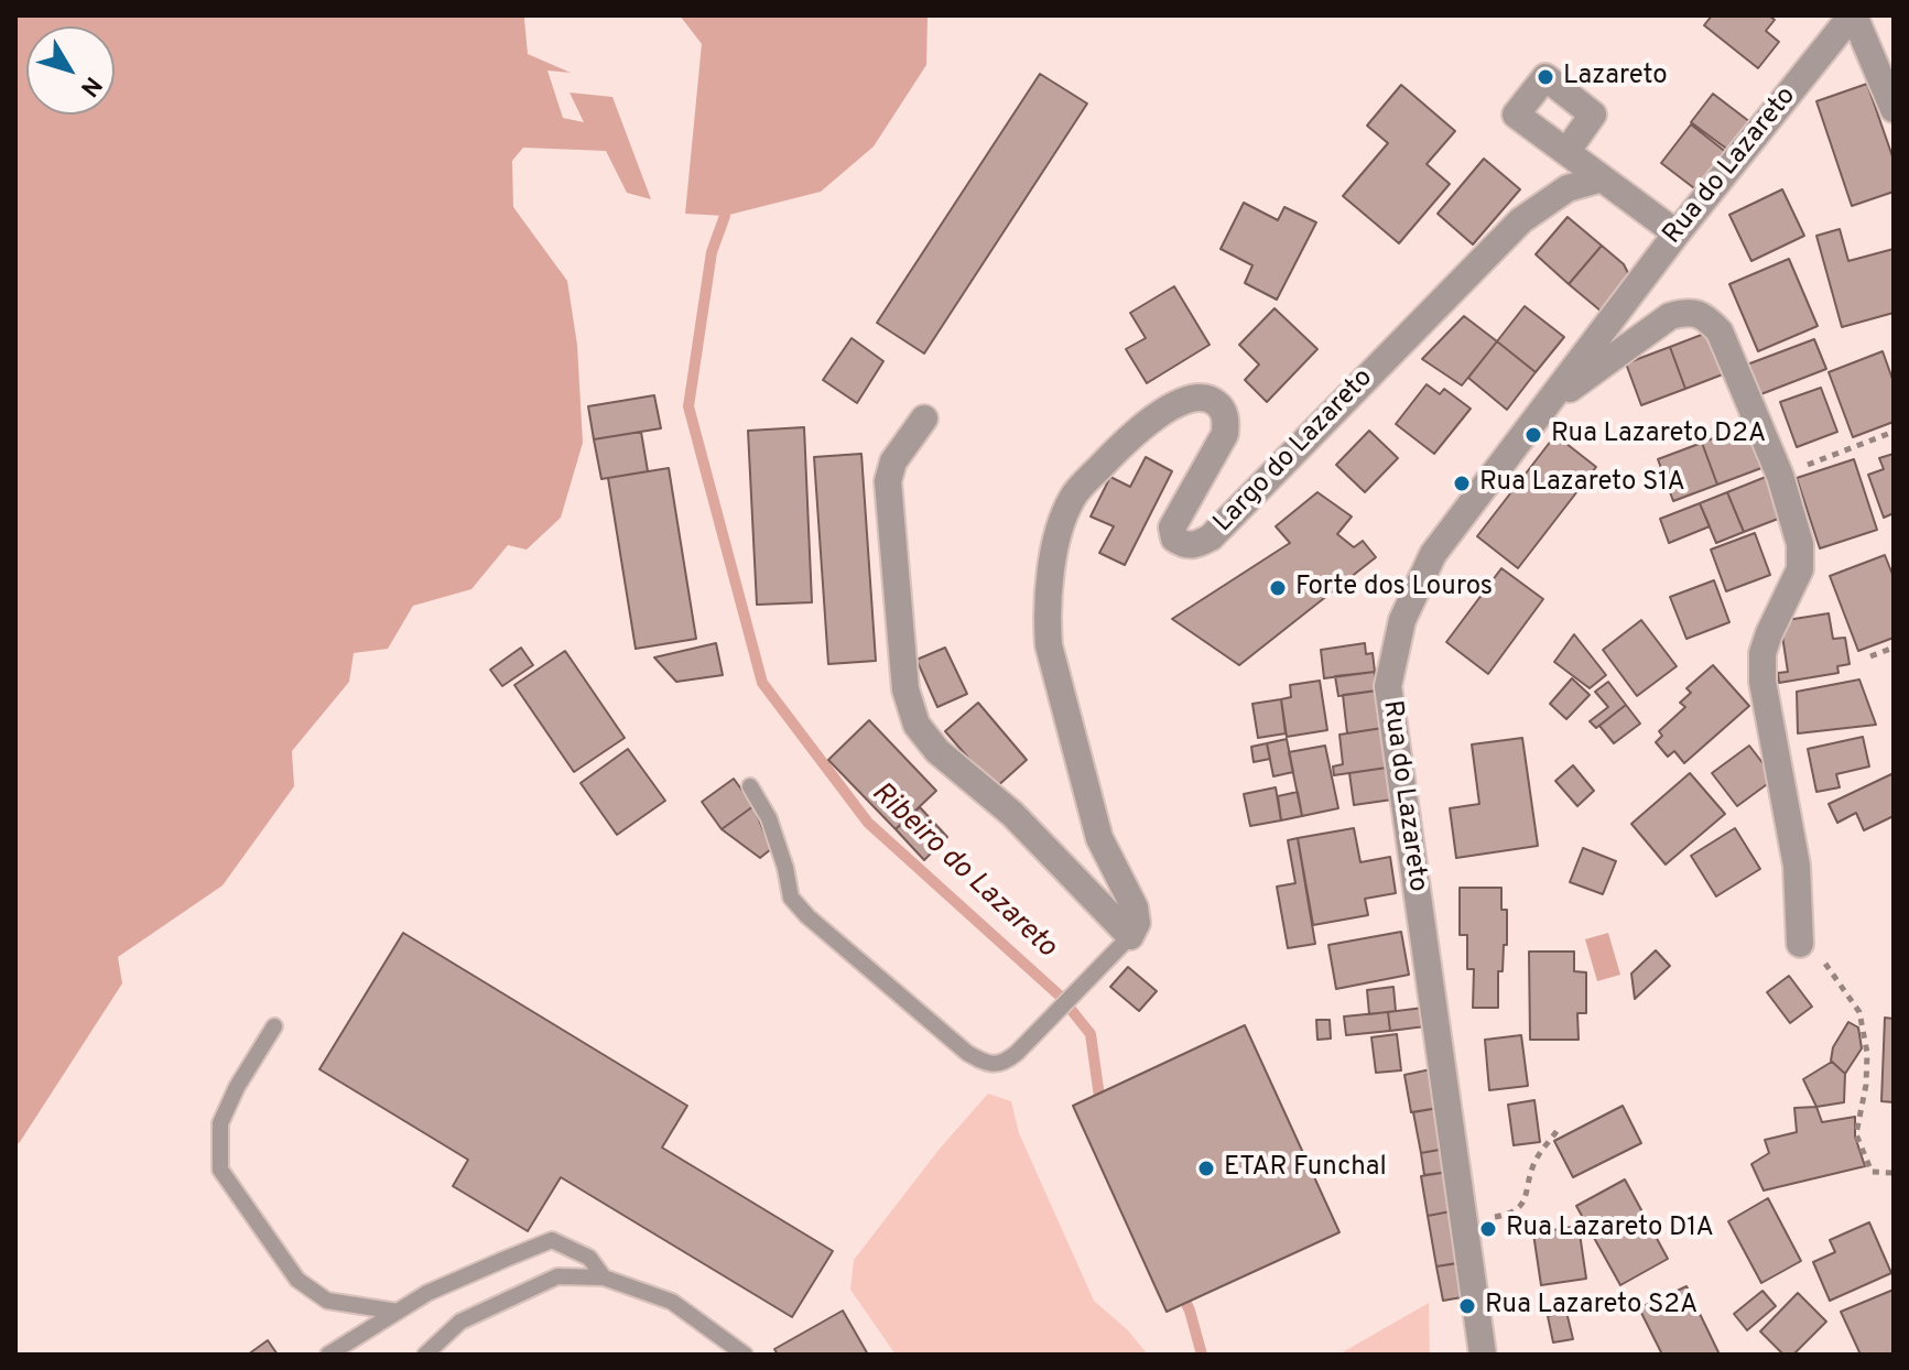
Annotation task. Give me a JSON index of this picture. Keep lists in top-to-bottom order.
{
  "streets": {
    "street": ["Rua do Lazareto", "Largo do Lazareto"]
  },
  "water": ["Ribeiro do Lazareto"],
  "places": [
    "Lazareto",
    "Rua Lazareto D2A",
    "Rua Lazareto S1A",
    "Forte dos Louros",
    "ETAR Funchal",
    "Rua Lazareto D1A",
    "Rua Lazareto S2A"
  ],
  "north": "bottom right"
}
